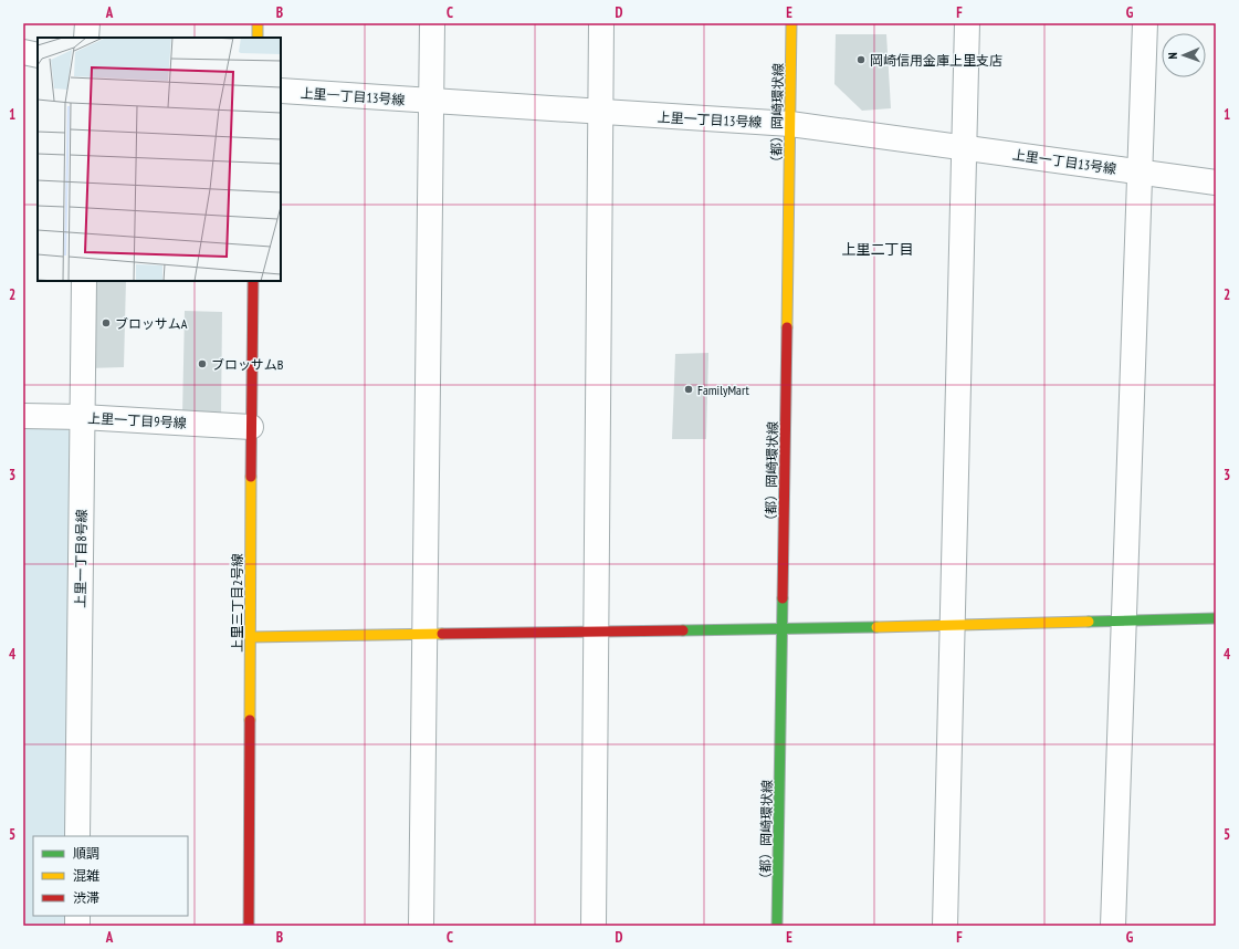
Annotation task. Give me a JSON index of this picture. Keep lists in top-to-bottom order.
{
  "streets": {
    "street": [
      "上里一丁目13号線",
      "（都）岡崎環状線",
      "上里一丁目9号線",
      "上里一丁目8号線",
      "上里三丁目2号線"
    ]
  },
  "crossings": [
    ["上里一丁目13号線", "（都）岡崎環状線"],
    ["上里一丁目9号線", "上里一丁目8号線"],
    ["上里一丁目9号線", "上里三丁目2号線"]
  ],
  "districts": ["上里二丁目"],
  "places": [
    "岡崎信用金庫上里支店",
    "ブロッサムA",
    "ブロッサムB",
    "FamilyMart"
  ],
  "legend": ["順調", "混雑", "渋滞"],
  "north": "left",
  "grid": {
    "columns": [
      "A",
      "B",
      "C",
      "D",
      "E",
      "F",
      "G"
    ],
    "rows": [
      "1",
      "2",
      "3",
      "4",
      "5"
    ]
  }
}
